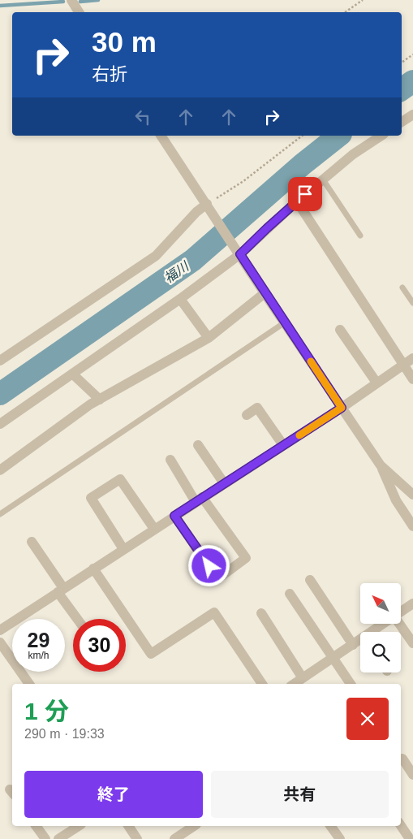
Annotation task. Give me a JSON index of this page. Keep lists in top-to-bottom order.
{
  "water": ["福川"],
  "north": "top left",
  "page": {
    "turn": ["30 m", "右折"],
    "speed": "29 km/h",
    "limit": "30",
    "heading": ["1 分", "290 m · 19:33"],
    "buttons": ["終了", "共有"]
  }
}
